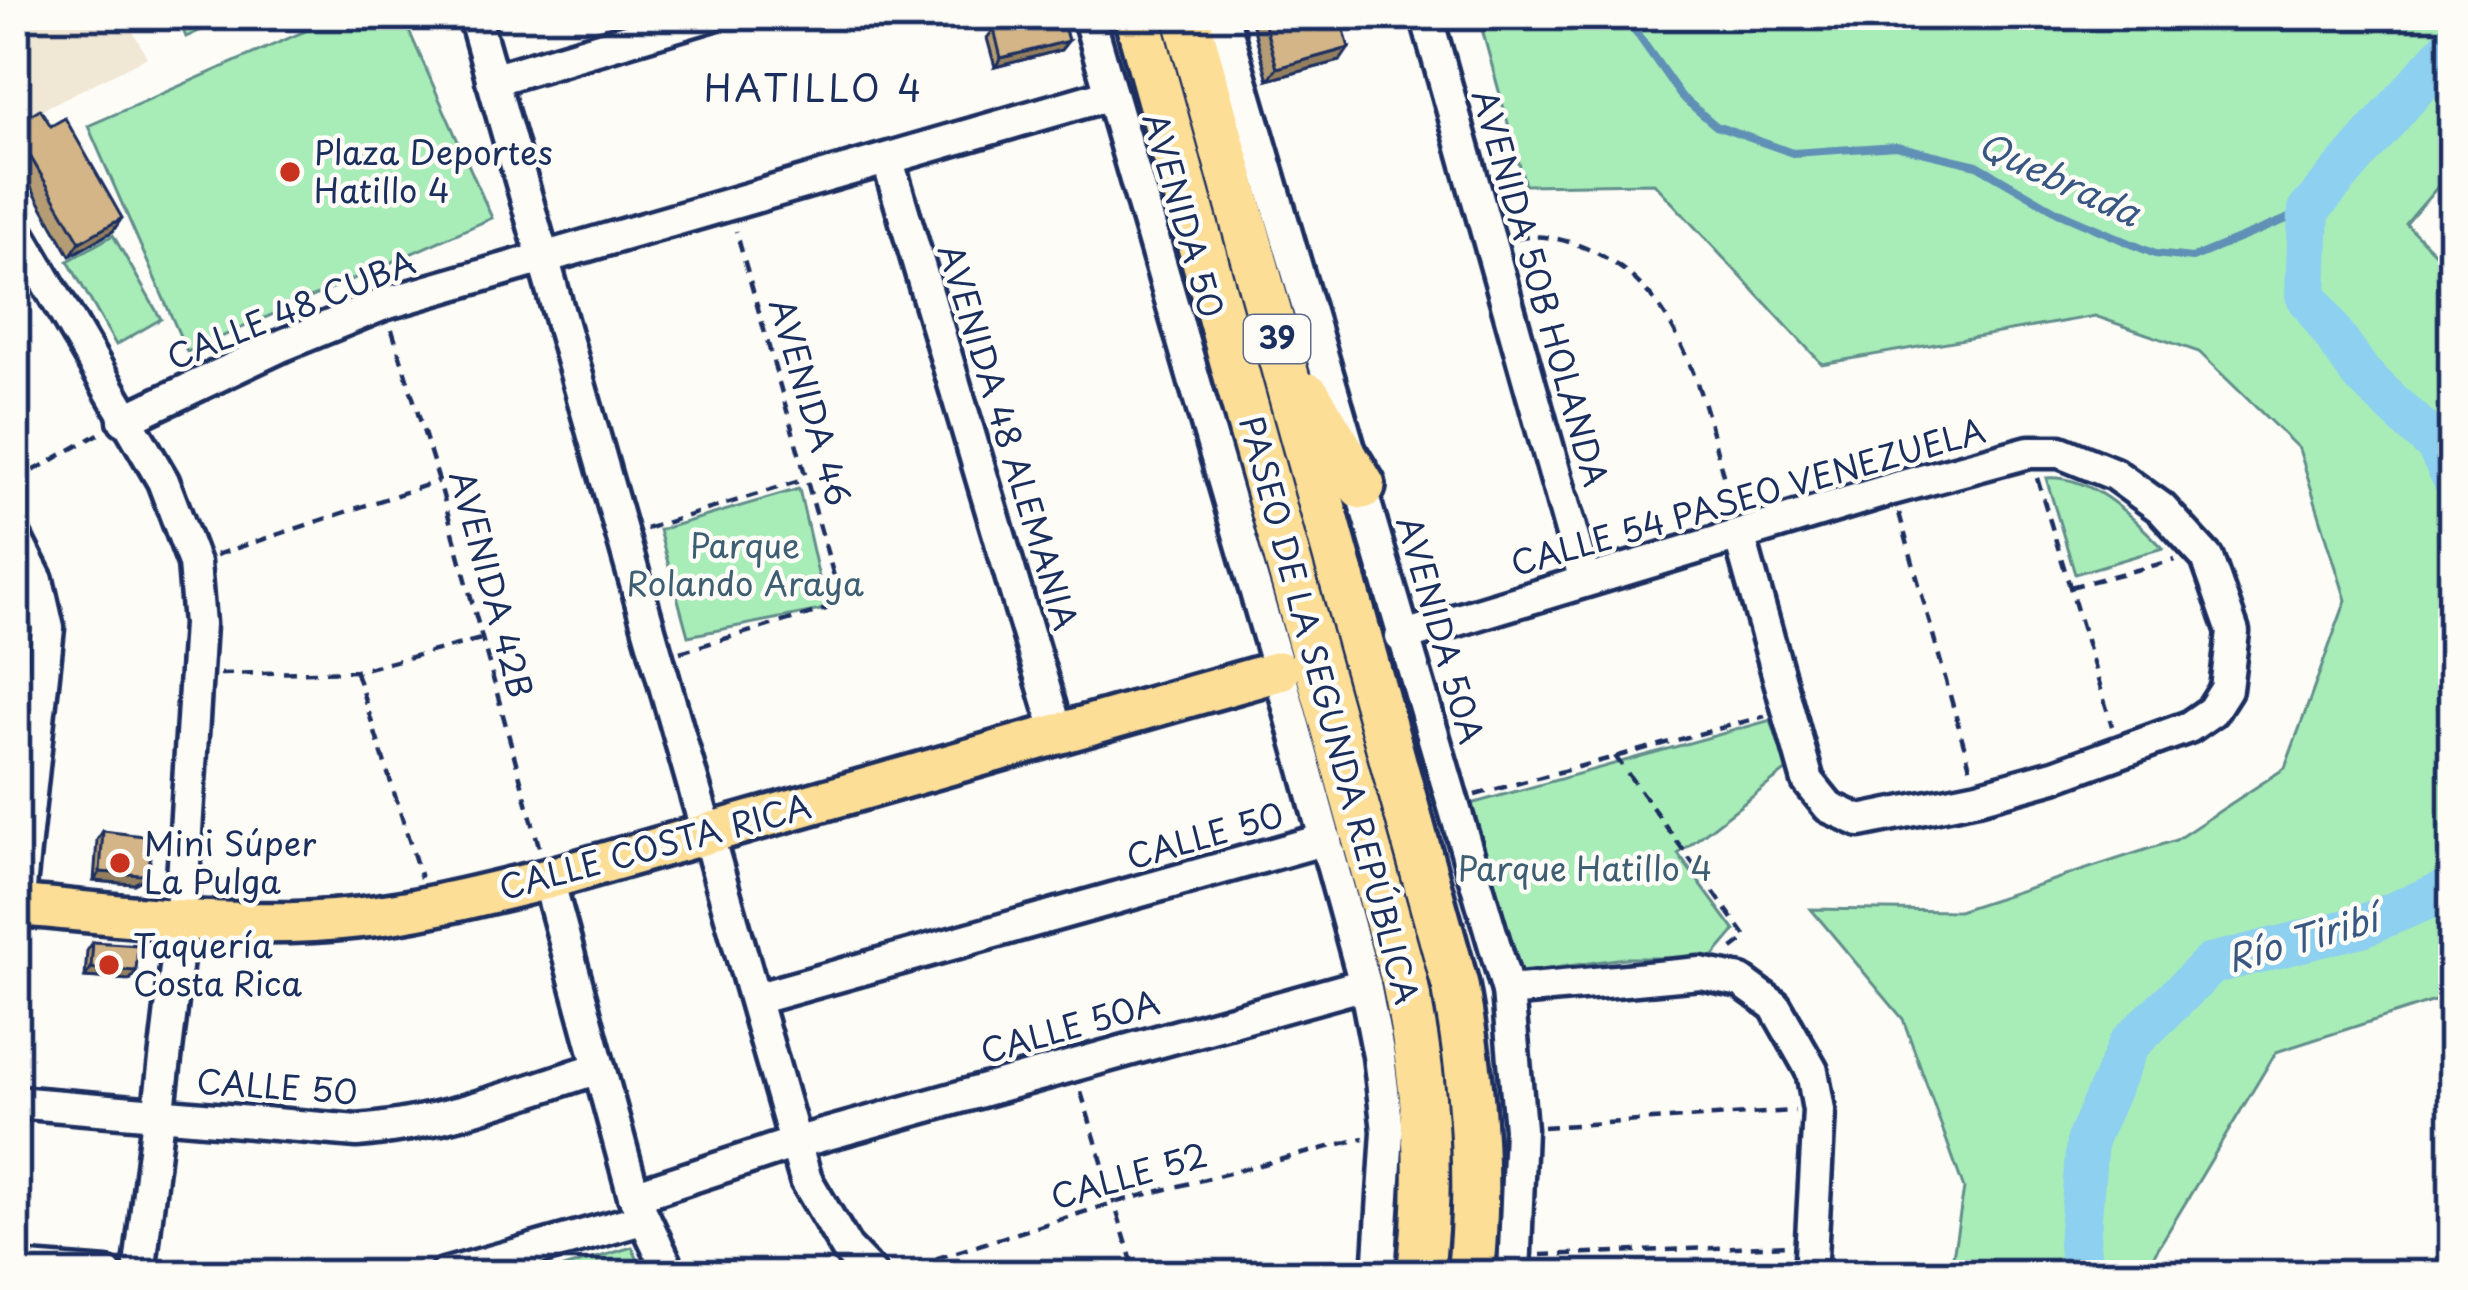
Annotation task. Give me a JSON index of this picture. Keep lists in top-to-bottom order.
{
  "streets": {
    "highway": ["39", "PASEO DE LA SEGUNDA REPÚBLICA"],
    "main road": ["CALLE COSTA RICA"],
    "street": [
      "AVENIDA 50",
      "AVENIDA 50B HOLANDA",
      "CALLE 48 CUBA",
      "AVENIDA 48 ALEMANIA",
      "CALLE 54 PASEO VENEZUELA",
      "AVENIDA 50A",
      "CALLE 50",
      "CALLE 50A"
    ],
    "path": ["AVENIDA 46", "AVENIDA 42B", "CALLE 52"]
  },
  "crossings": [
    ["AVENIDA 50", "CALLE 48 CUBA"],
    ["AVENIDA 50", "CALLE 50"],
    ["AVENIDA 50", "CALLE COSTA RICA"],
    ["AVENIDA 50", "CALLE 50A"],
    ["AVENIDA 50", "CALLE 52"],
    ["AVENIDA 50B HOLANDA", "CALLE 54 PASEO VENEZUELA"],
    ["CALLE 48 CUBA", "AVENIDA 46"],
    ["CALLE 48 CUBA", "AVENIDA 48 ALEMANIA"],
    ["CALLE 48 CUBA", "AVENIDA 42B"],
    ["AVENIDA 48 ALEMANIA", "CALLE COSTA RICA"],
    ["CALLE 54 PASEO VENEZUELA", "AVENIDA 50A"],
    ["AVENIDA 42B", "CALLE COSTA RICA"],
    ["AVENIDA 50A", "PASEO DE LA SEGUNDA REPÚBLICA"]
  ],
  "districts": ["HATILLO 4"],
  "water": ["Quebrada", "Río Tiribí"],
  "parks": ["Parque Rolando Araya", "Parque Hatillo 4"],
  "places": ["Plaza Deportes Hatillo 4", "Mini Súper La Pulga", "Taquería Costa Rica"]
}
